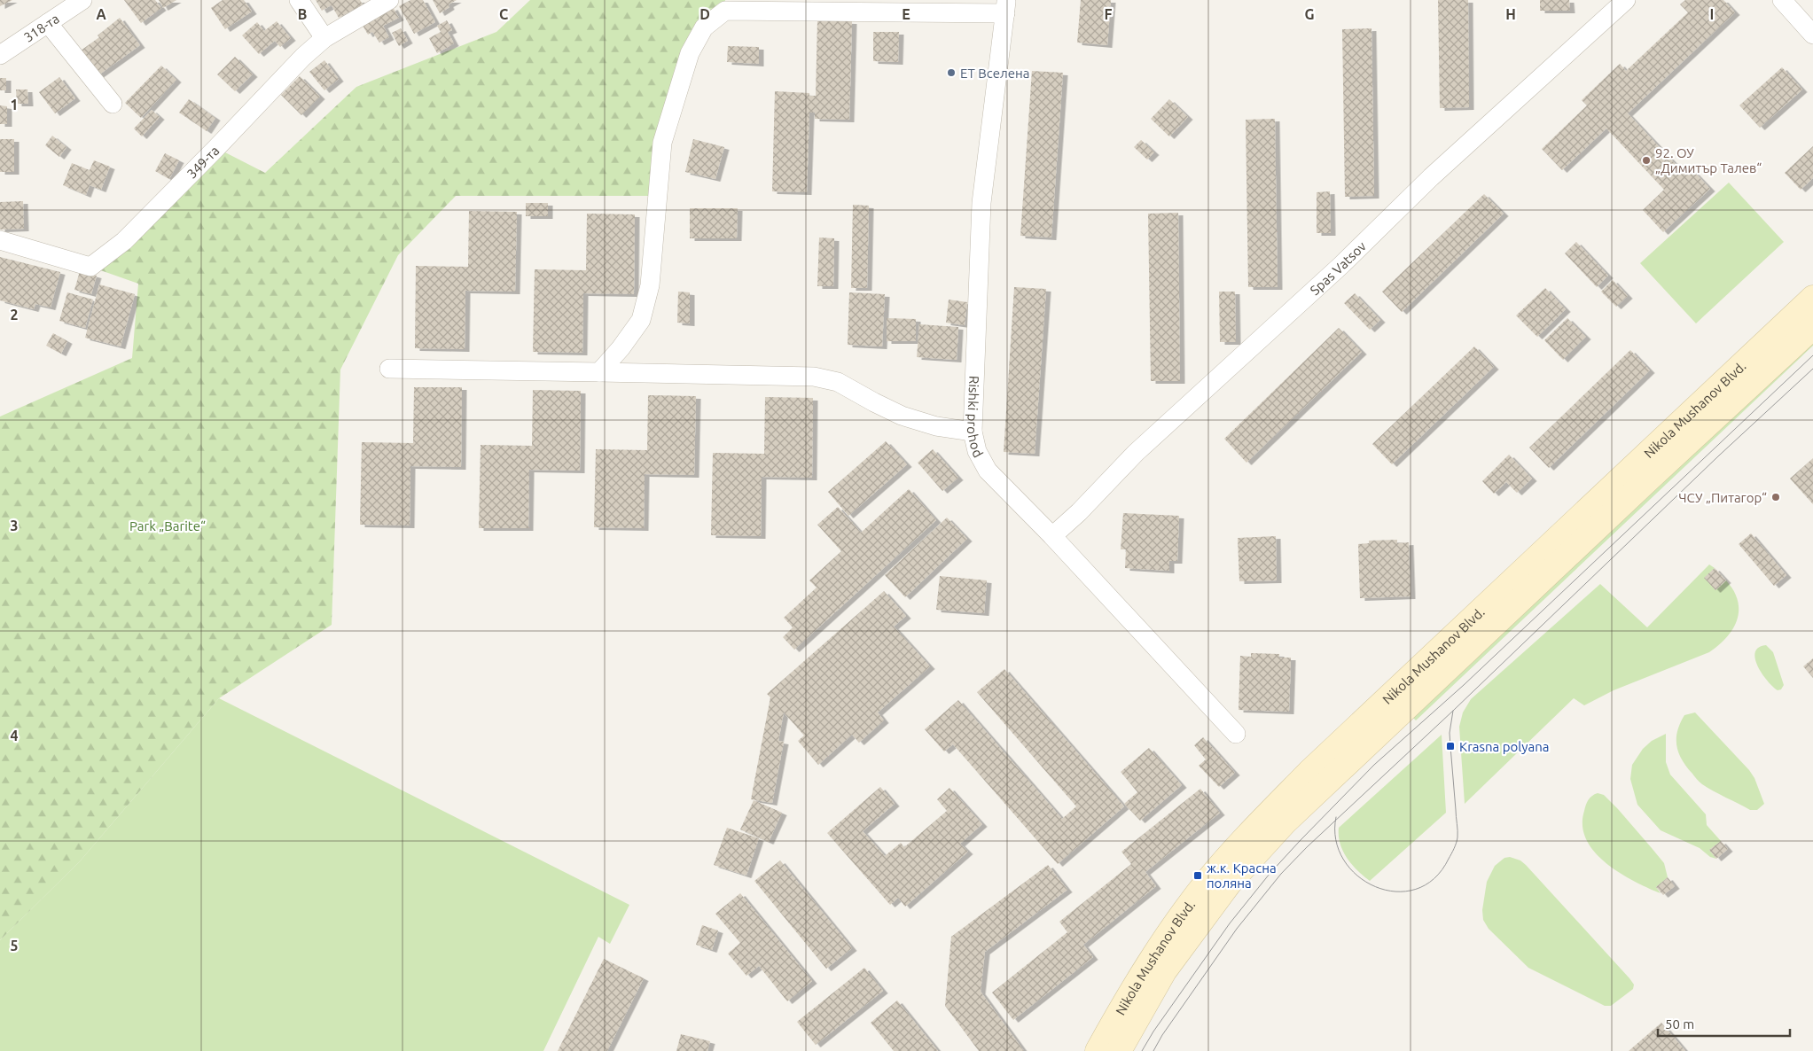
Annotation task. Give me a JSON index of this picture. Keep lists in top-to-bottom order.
{
  "streets": {
    "main road": ["Nikola Mushanov Blvd."],
    "street": [
      "318-та",
      "349-та",
      "Spas Vatsov",
      "Rishki prohod"
    ]
  },
  "crossings": [
    ["Spas Vatsov", "Rishki prohod"]
  ],
  "parks": ["Park „Barite“"],
  "places": {
    "other": ["ЕТ Вселена", "92. ОУ „Димитър Талев“", "ЧСУ „Питагор“"],
    "transit": ["Krasna polyana", "ж.к. Красна поляна"]
  },
  "scale_bar": "50 m",
  "grid": {
    "columns": [
      "A",
      "B",
      "C",
      "D",
      "E",
      "F",
      "G",
      "H",
      "I"
    ],
    "rows": [
      "1",
      "2",
      "3",
      "4",
      "5"
    ]
  }
}
